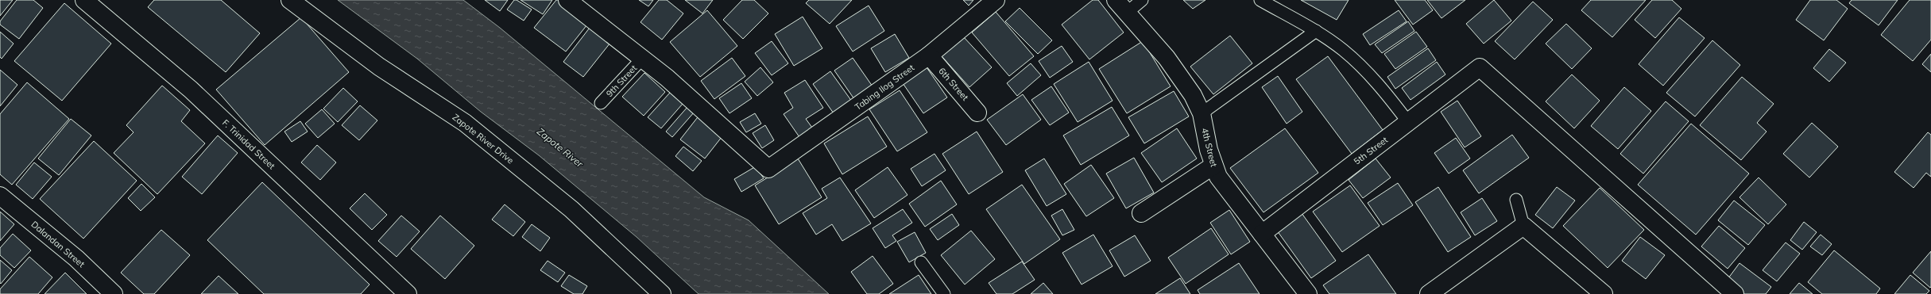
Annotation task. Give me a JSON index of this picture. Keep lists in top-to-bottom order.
{
  "streets": {
    "street": [
      "6th Street",
      "Tabing Ilog Street",
      "Zapote River Drive",
      "F. Trinidad Street",
      "4th Street",
      "5th Street",
      "Dalandan Street"
    ],
    "lane": ["9th Street"]
  },
  "crossings": [
    ["9th Street", "Tabing Ilog Street"],
    ["6th Street", "Tabing Ilog Street"],
    ["4th Street", "5th Street"]
  ],
  "water": ["Zapote River"]
}
